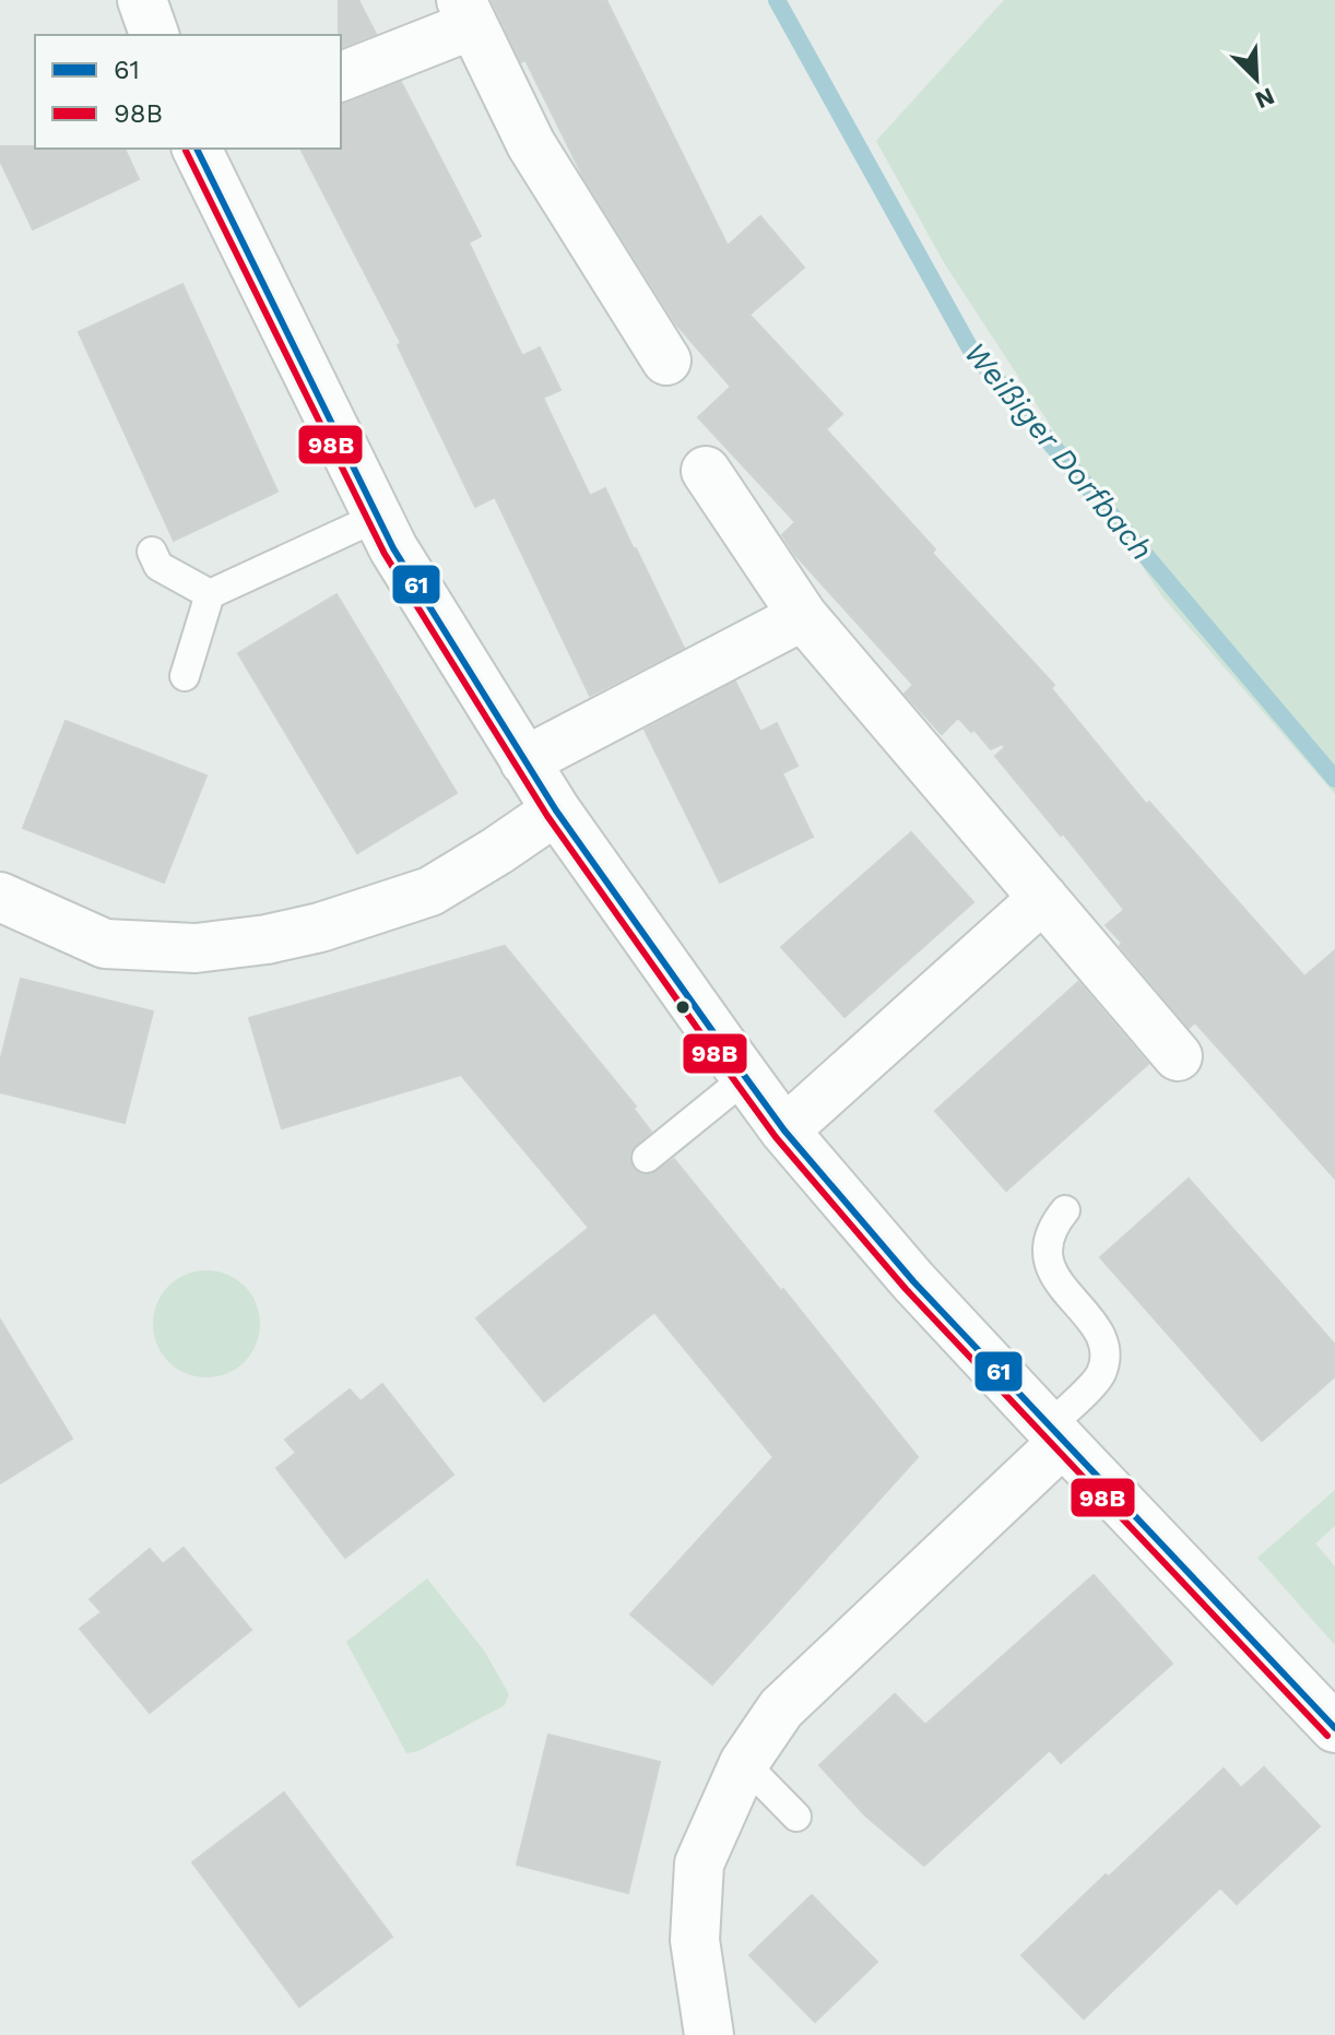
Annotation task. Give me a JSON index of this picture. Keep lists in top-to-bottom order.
{
  "water": ["Weißiger Dorfbach"],
  "lines": ["transit line 61", "transit line 98B"],
  "legend": ["61", "98B"],
  "north": "bottom right"
}
